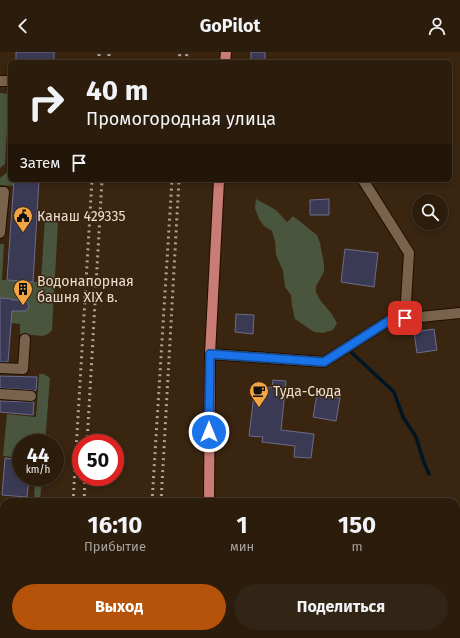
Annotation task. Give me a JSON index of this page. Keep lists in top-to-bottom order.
{
  "places": {
    "public building": ["Канаш 429335"],
    "building": ["Водонапорная башня XIX в."],
    "cafe": ["Туда-Сюда"]
  },
  "page": {
    "header": "GoPilot",
    "turn": ["40 m", "Промогородная улица"],
    "then": "Затем",
    "speed": "44 km/h",
    "limit": "50",
    "eta": [
      "16:10",
      "Прибытие",
      "1",
      "мин",
      "150",
      "m"
    ],
    "buttons": ["Выход", "Поделиться"]
  }
}
